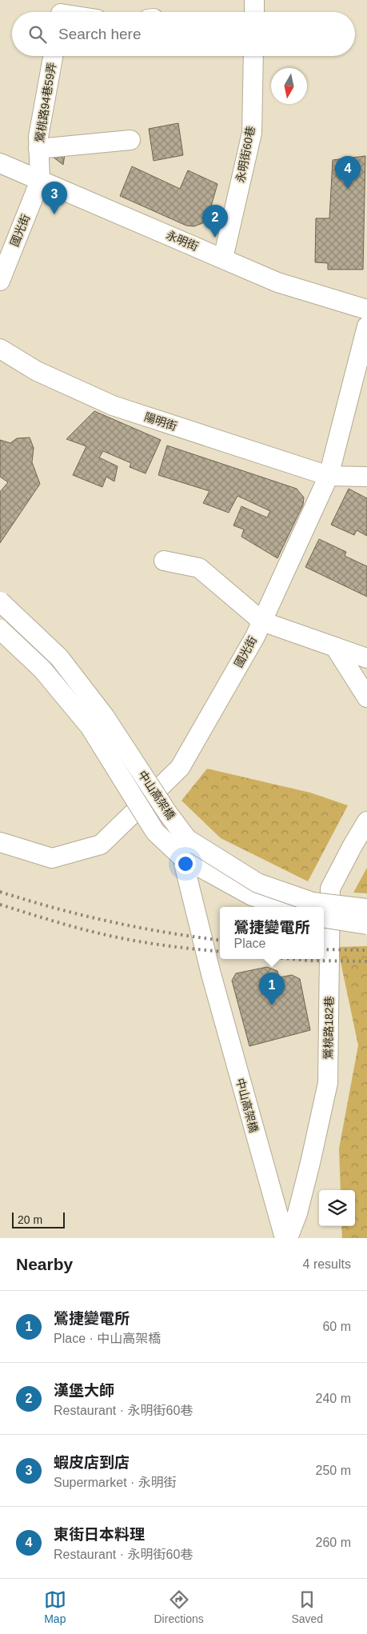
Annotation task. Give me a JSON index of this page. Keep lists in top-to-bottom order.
{
  "streets": {
    "street": [
      "鶯桃路94巷59弄",
      "永明街60巷",
      "國光街",
      "永明街",
      "陽明街",
      "中山高架橋",
      "鶯桃路182巷"
    ]
  },
  "crossings": [
    ["鶯桃路94巷59弄", "國光街"],
    ["鶯桃路94巷59弄", "永明街"],
    ["永明街60巷", "永明街"],
    ["國光街", "永明街"],
    ["國光街", "陽明街"]
  ],
  "scale_bar": "20 m",
  "north": "bottom",
  "page": {
    "search": "Search here",
    "pins": [
      "4",
      "3",
      "2",
      "1"
    ],
    "popup": ["鶯捷變電所", "Place"],
    "scale": "20 m",
    "heading": ["Nearby", "4 results"],
    "list": [
      {
        "mark": "1",
        "name": "鶯捷變電所",
        "note": "Place · 中山高架橋",
        "value": "60 m"
      },
      {
        "mark": "2",
        "name": "漢堡大師",
        "note": "Restaurant · 永明街60巷",
        "value": "240 m"
      },
      {
        "mark": "3",
        "name": "蝦皮店到店",
        "note": "Supermarket · 永明街",
        "value": "250 m"
      },
      {
        "mark": "4",
        "name": "東街日本料理",
        "note": "Restaurant · 永明街60巷",
        "value": "260 m"
      }
    ],
    "nav": ["Map", "Directions", "Saved"]
  }
}
